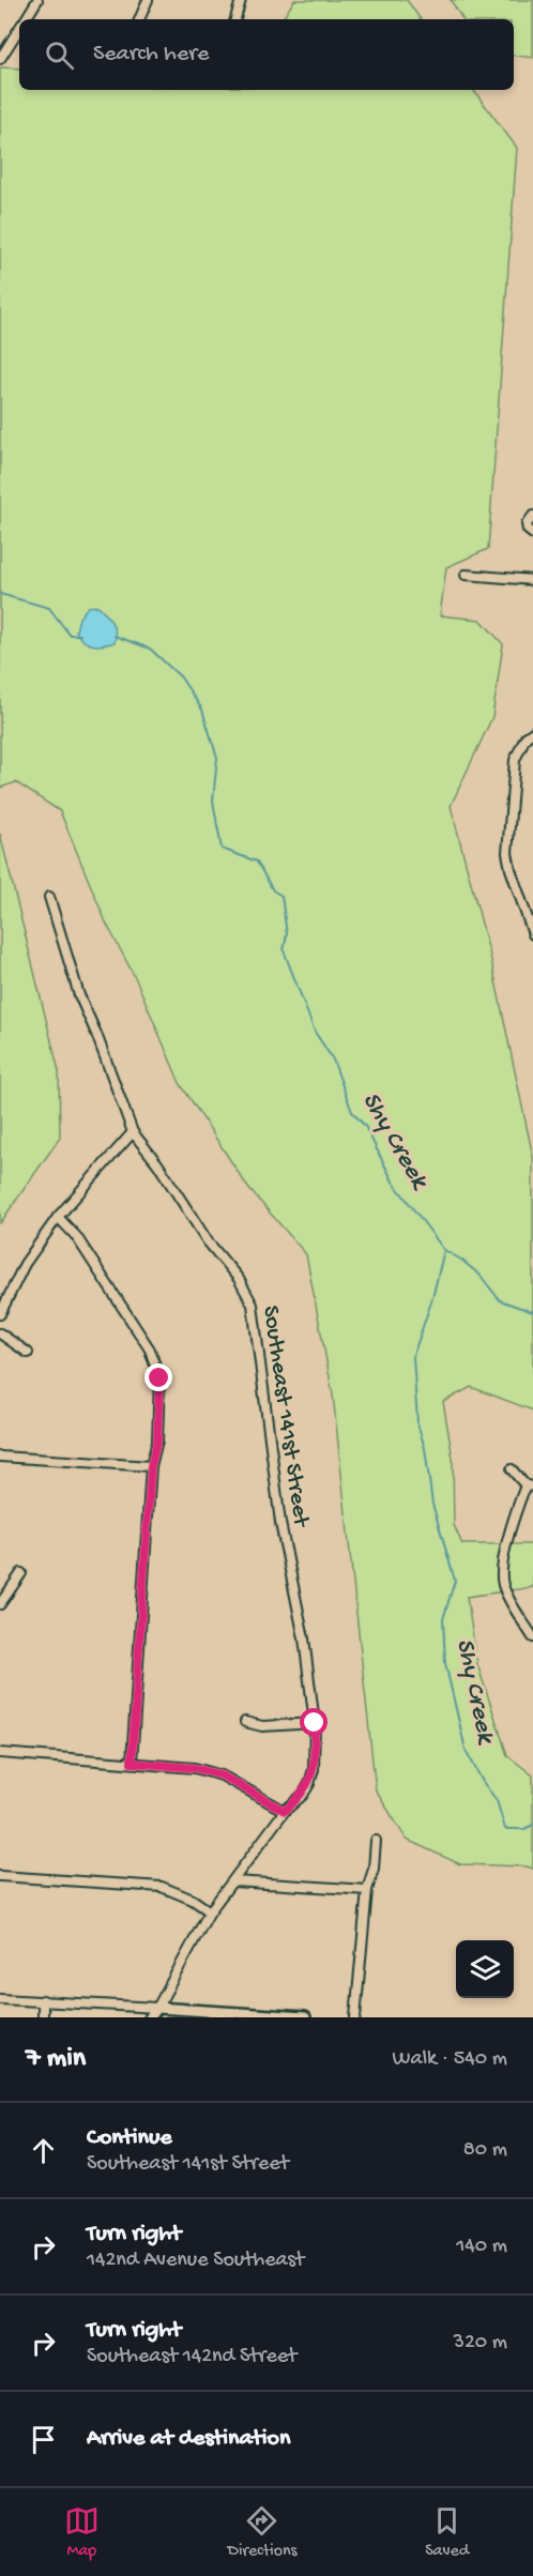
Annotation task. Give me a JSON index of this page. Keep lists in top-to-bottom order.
{
  "streets": {
    "street": ["Southeast 141st Street"]
  },
  "water": ["Shy Creek"],
  "page": {
    "search": "Search here",
    "heading": ["7 min", "Walk · 540 m"],
    "list": [
      ["Continue", "Southeast 141st Street", "80 m"],
      ["Turn right", "142nd Avenue Southeast", "140 m"],
      ["Turn right", "Southeast 142nd Street", "320 m"],
      "Arrive at destination"
    ],
    "nav": ["Map", "Directions", "Saved"]
  }
}
